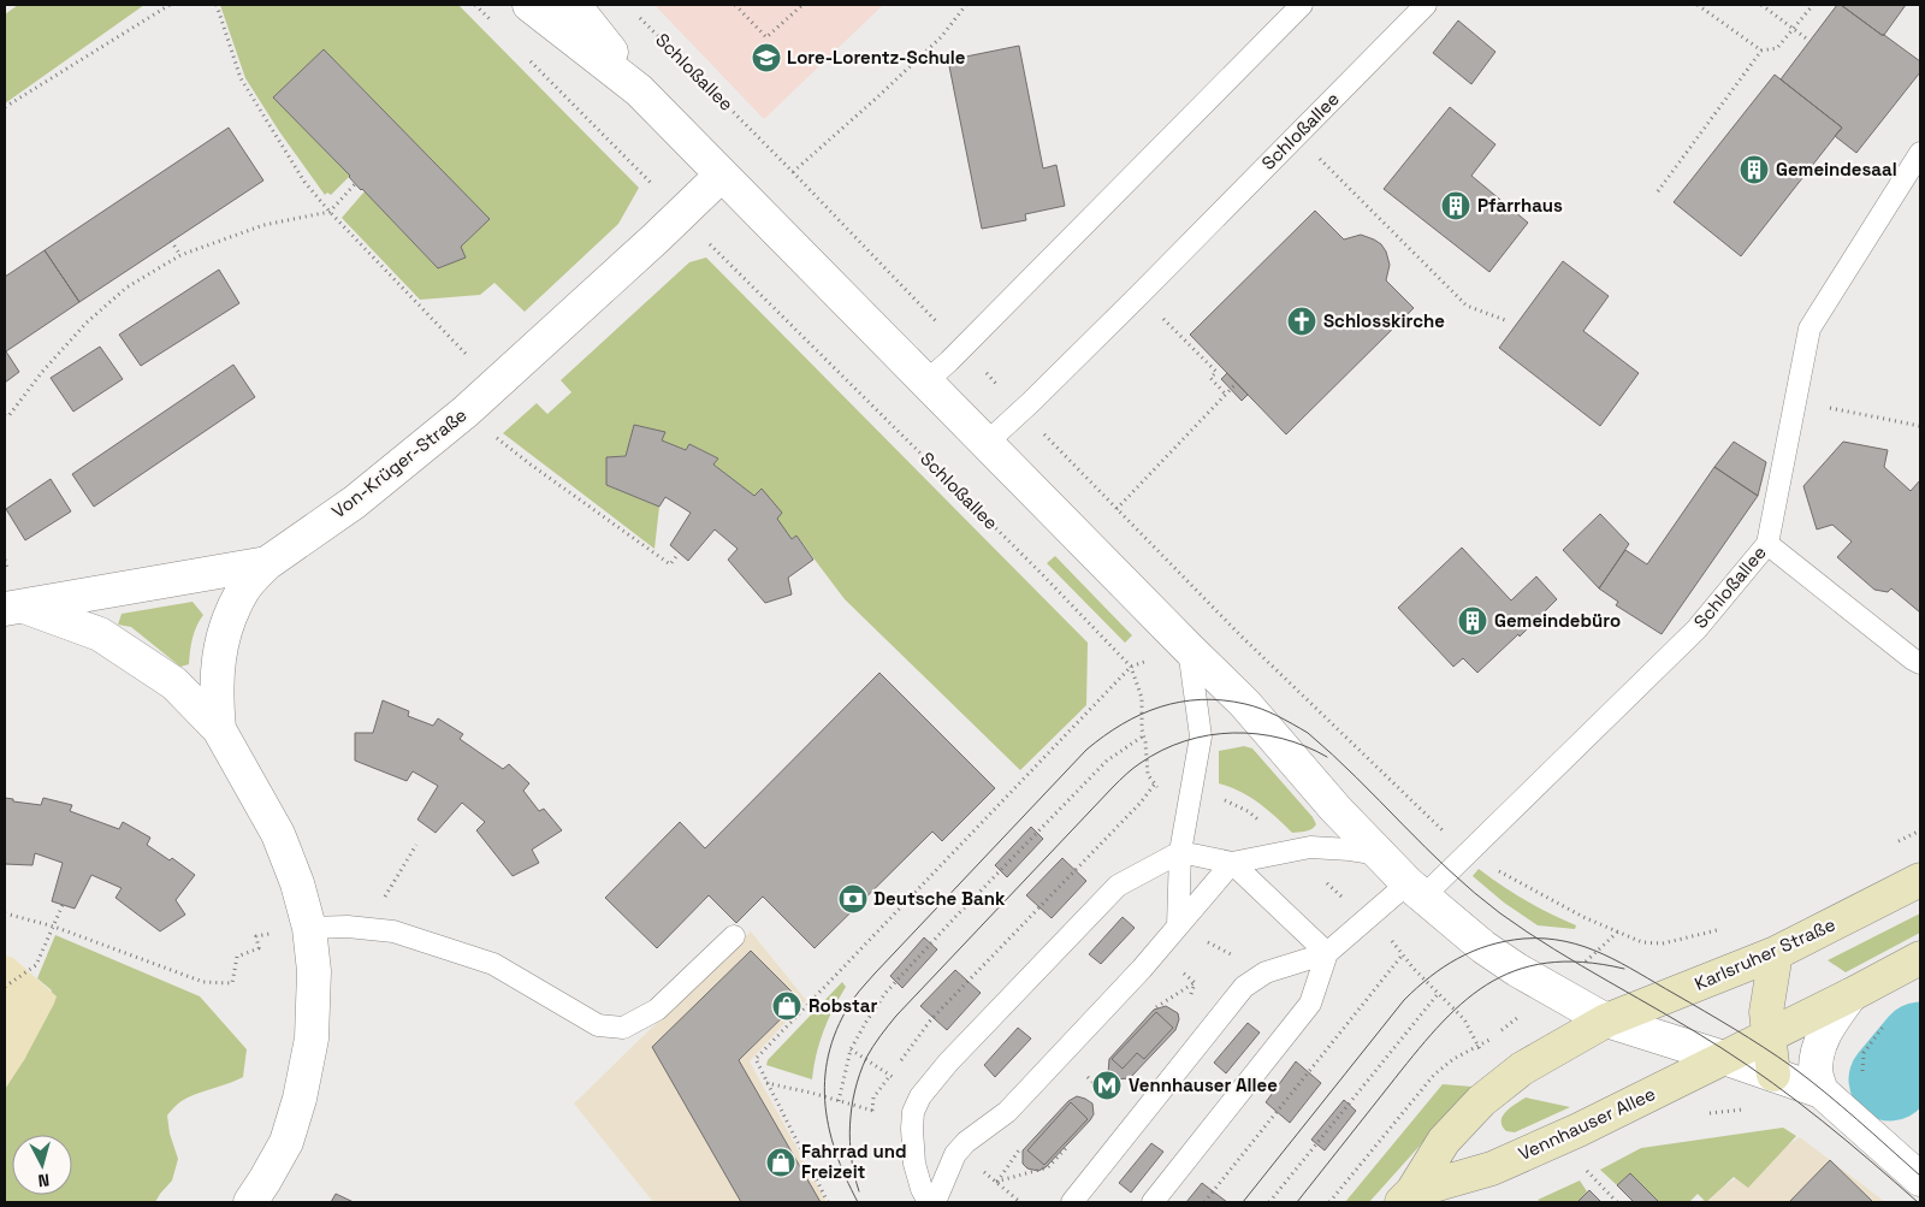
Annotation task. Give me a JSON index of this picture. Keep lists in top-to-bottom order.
{
  "streets": {
    "main road": ["Karlsruher Straße", "Vennhauser Allee"],
    "street": ["Von-Krüger-Straße"],
    "lane": ["Schloßallee"]
  },
  "crossings": [
    ["Karlsruher Straße", "Vennhauser Allee"]
  ],
  "places": {
    "school or university": ["Lore-Lorentz-Schule"],
    "building": ["Gemeindesaal", "Pfarrhaus", "Gemeindebüro"],
    "church": ["Schlosskirche"],
    "bank": ["Deutsche Bank"],
    "shop": ["Robstar", "Fahrrad und Freizeit"],
    "metro station": ["Vennhauser Allee"]
  },
  "north": "bottom"
}
